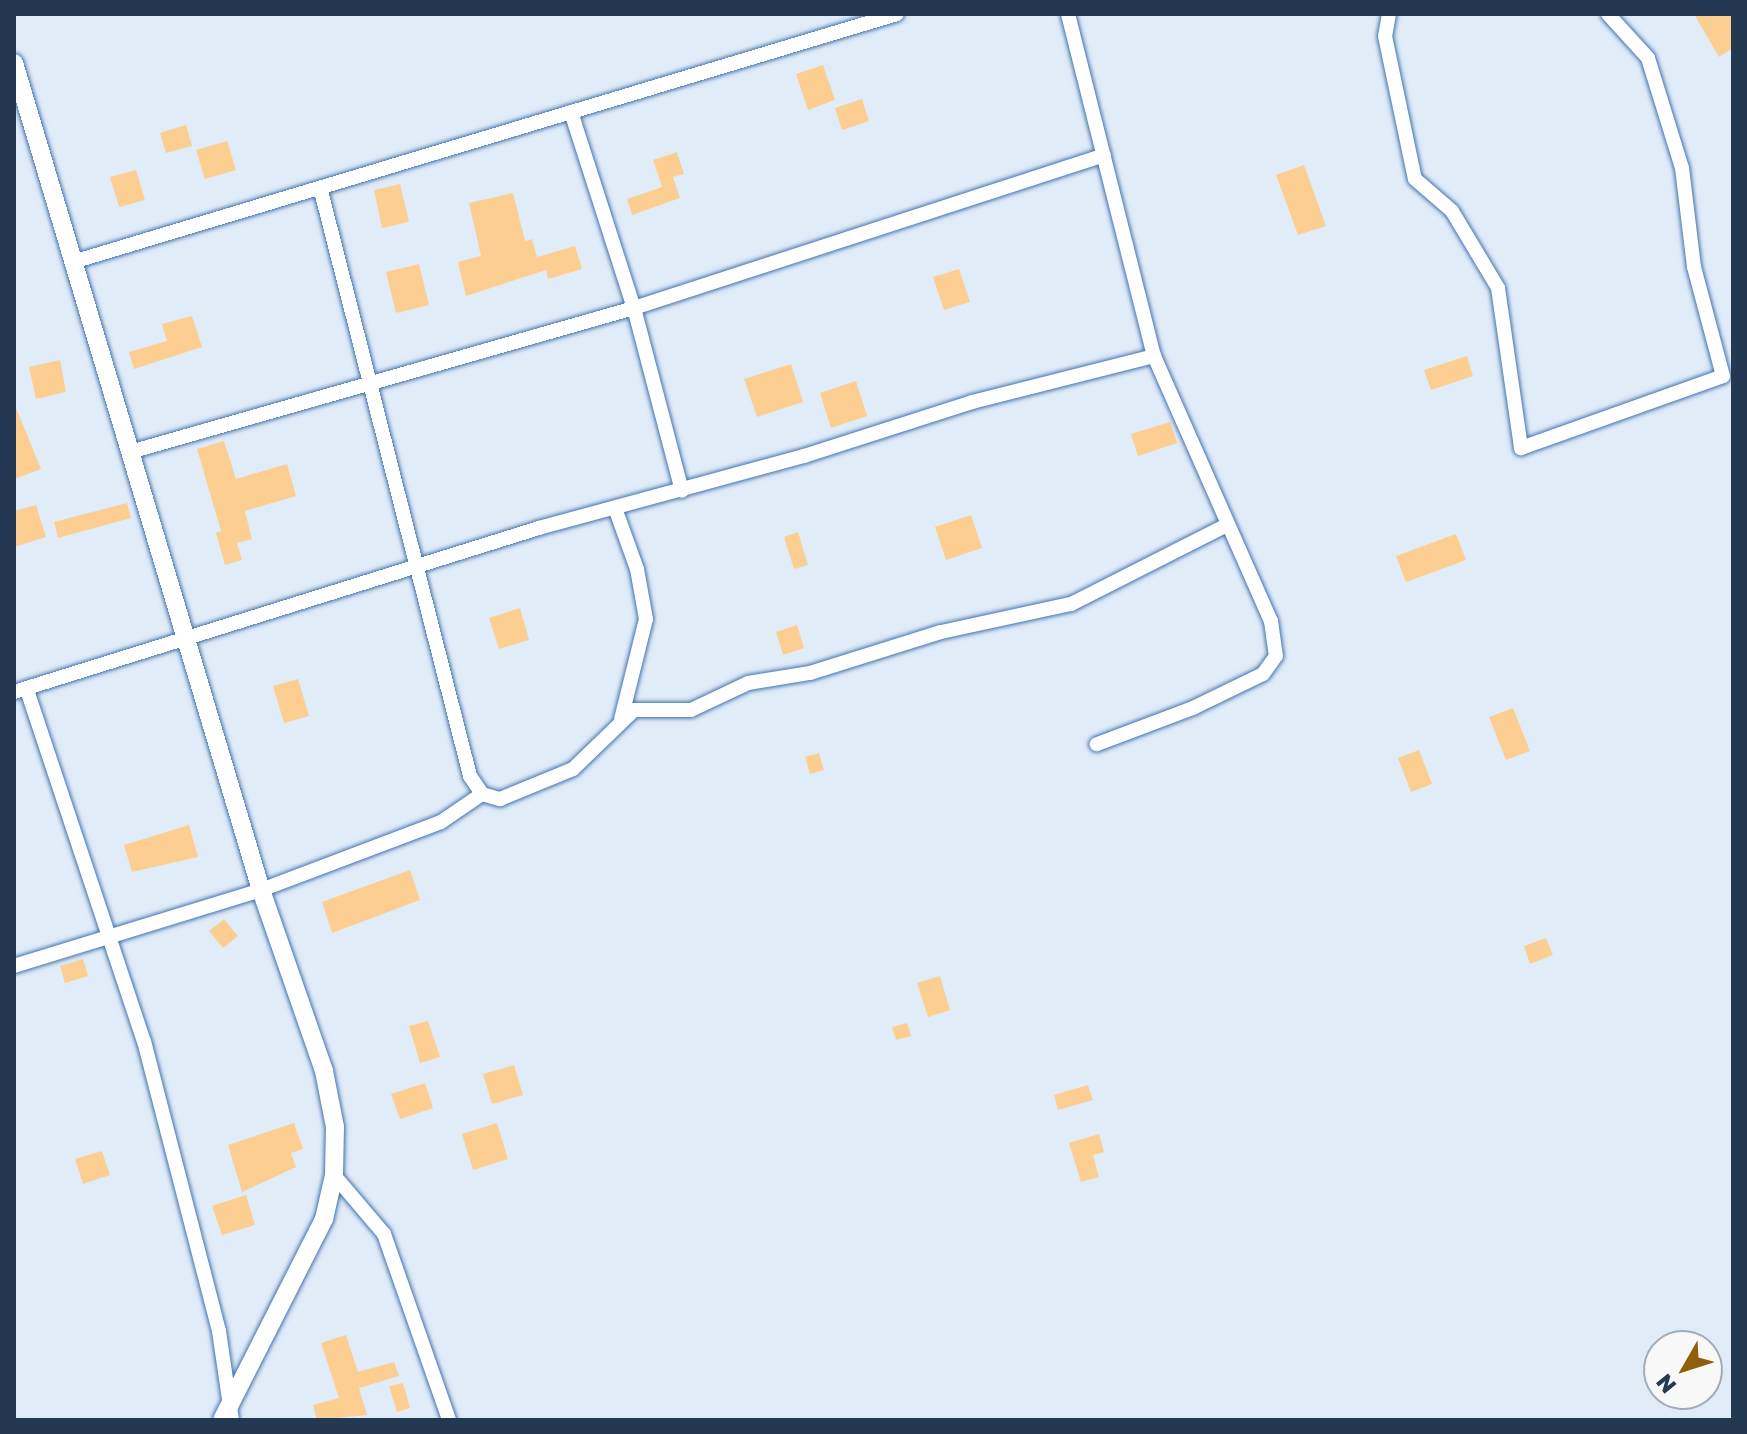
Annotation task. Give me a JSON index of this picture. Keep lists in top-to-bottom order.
{
  "north": "bottom left"
}
